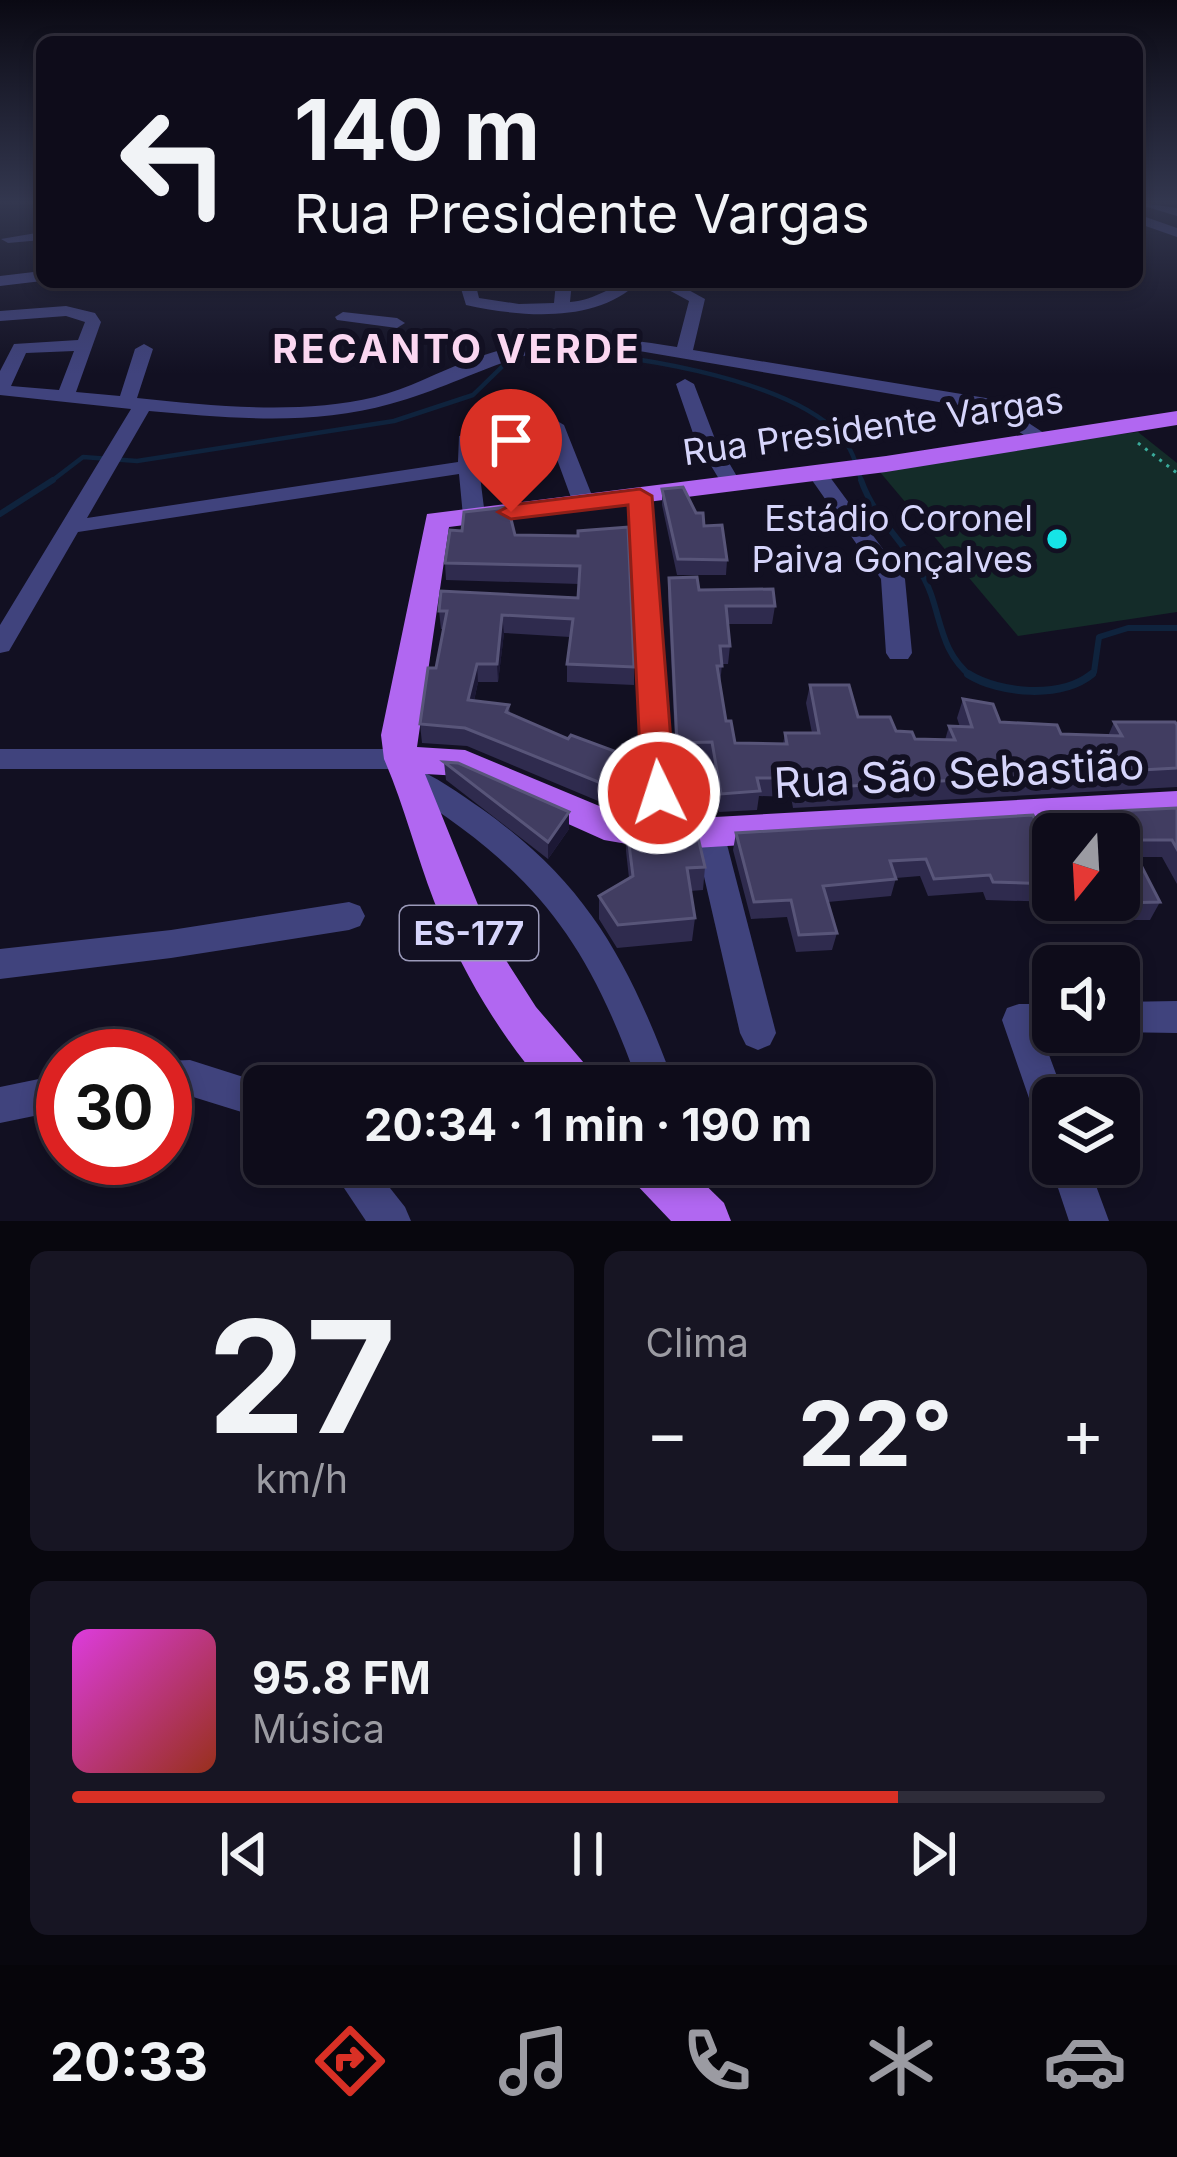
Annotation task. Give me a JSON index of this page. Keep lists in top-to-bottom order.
{
  "streets": {
    "main road": ["Rua Presidente Vargas", "Rua São Sebastião", "ES-177"]
  },
  "crossings": [
    ["Rua Presidente Vargas", "Rua São Sebastião"],
    ["Rua Presidente Vargas", "ES-177"],
    ["Rua São Sebastião", "ES-177"]
  ],
  "districts": ["RECANTO VERDE"],
  "places": ["Estádio Coronel Paiva Gonçalves"],
  "north": "bottom",
  "page": {
    "turn": ["140 m", "Rua Presidente Vargas"],
    "limit": "30",
    "trip": "20:34 · 1 min · 190 m",
    "tile": [
      ["27", "km/h"],
      "Clima"
    ],
    "heat": ["−", "22°", "+"],
    "song": ["95.8 FM", "Música"],
    "tabs": "20:33"
  }
}
